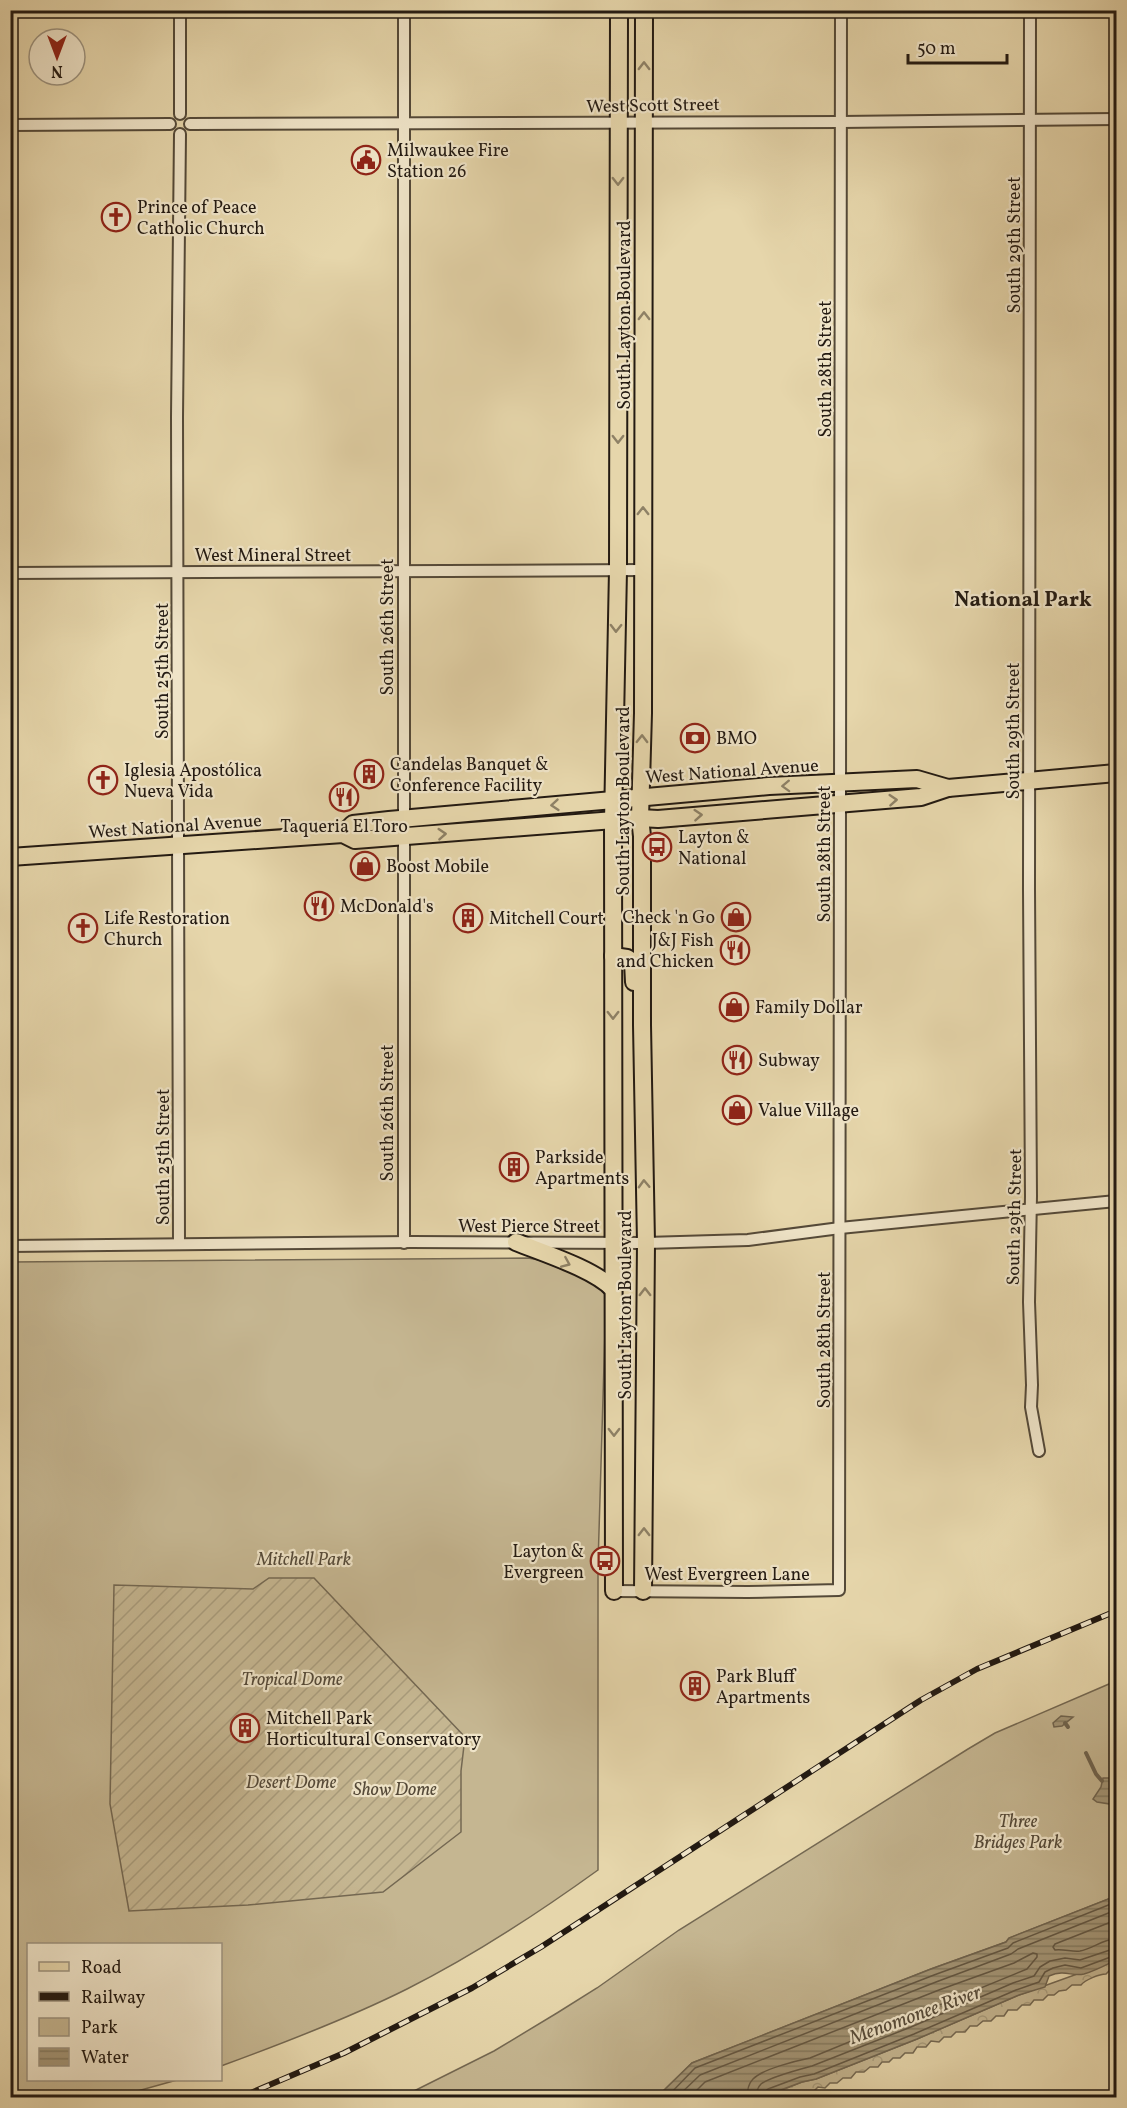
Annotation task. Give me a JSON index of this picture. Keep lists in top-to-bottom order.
{
  "streets": {
    "main road": ["South Layton Boulevard", "West National Avenue"],
    "street": [
      "West Scott Street",
      "South 29th Street",
      "South 28th Street",
      "West Mineral Street",
      "South 26th Street",
      "South 25th Street",
      "West Pierce Street",
      "West Evergreen Lane"
    ]
  },
  "crossings": [
    ["West Scott Street", "South 29th Street"],
    ["West Scott Street", "South Layton Boulevard"],
    ["West Scott Street", "South 28th Street"],
    ["West Scott Street", "South 26th Street"],
    ["West Scott Street", "South 25th Street"],
    ["South 29th Street", "West National Avenue"],
    ["South 29th Street", "West Pierce Street"],
    ["South Layton Boulevard", "West Mineral Street"],
    ["South Layton Boulevard", "West National Avenue"],
    ["South Layton Boulevard", "West Pierce Street"],
    ["South Layton Boulevard", "West Evergreen Lane"],
    ["South 28th Street", "West National Avenue"],
    ["South 28th Street", "West Pierce Street"],
    ["South 28th Street", "West Evergreen Lane"],
    ["West Mineral Street", "South 26th Street"],
    ["West Mineral Street", "South 25th Street"],
    ["South 26th Street", "West National Avenue"],
    ["South 26th Street", "West Pierce Street"],
    ["South 25th Street", "West National Avenue"],
    ["South 25th Street", "West Pierce Street"]
  ],
  "districts": ["National Park"],
  "water": ["Menomonee River"],
  "parks": [
    "Mitchell Park",
    "Tropical Dome",
    "Desert Dome",
    "Show Dome",
    "Three Bridges Park"
  ],
  "places": {
    "public building": ["Milwaukee Fire Station 26"],
    "church": ["Prince of Peace Catholic Church", "Iglesia Apostólica Nueva Vida", "Life Restoration Church"],
    "bank": ["BMO"],
    "building": [
      "Candelas Banquet & Conference Facility",
      "Mitchell Court",
      "Parkside Apartments",
      "Park Bluff Apartments",
      "Mitchell Park Horticultural Conservatory"
    ],
    "restaurant": [
      "Taqueria El Toro",
      "McDonald's",
      "J&J Fish and Chicken",
      "Subway"
    ],
    "bus stop": ["Layton & National", "Layton & Evergreen"],
    "shop": [
      "Boost Mobile",
      "Check 'n Go",
      "Family Dollar",
      "Value Village"
    ]
  },
  "legend": [
    "Road",
    "Railway",
    "Park",
    "Water"
  ],
  "scale_bar": "50 m",
  "north": "bottom"
}
